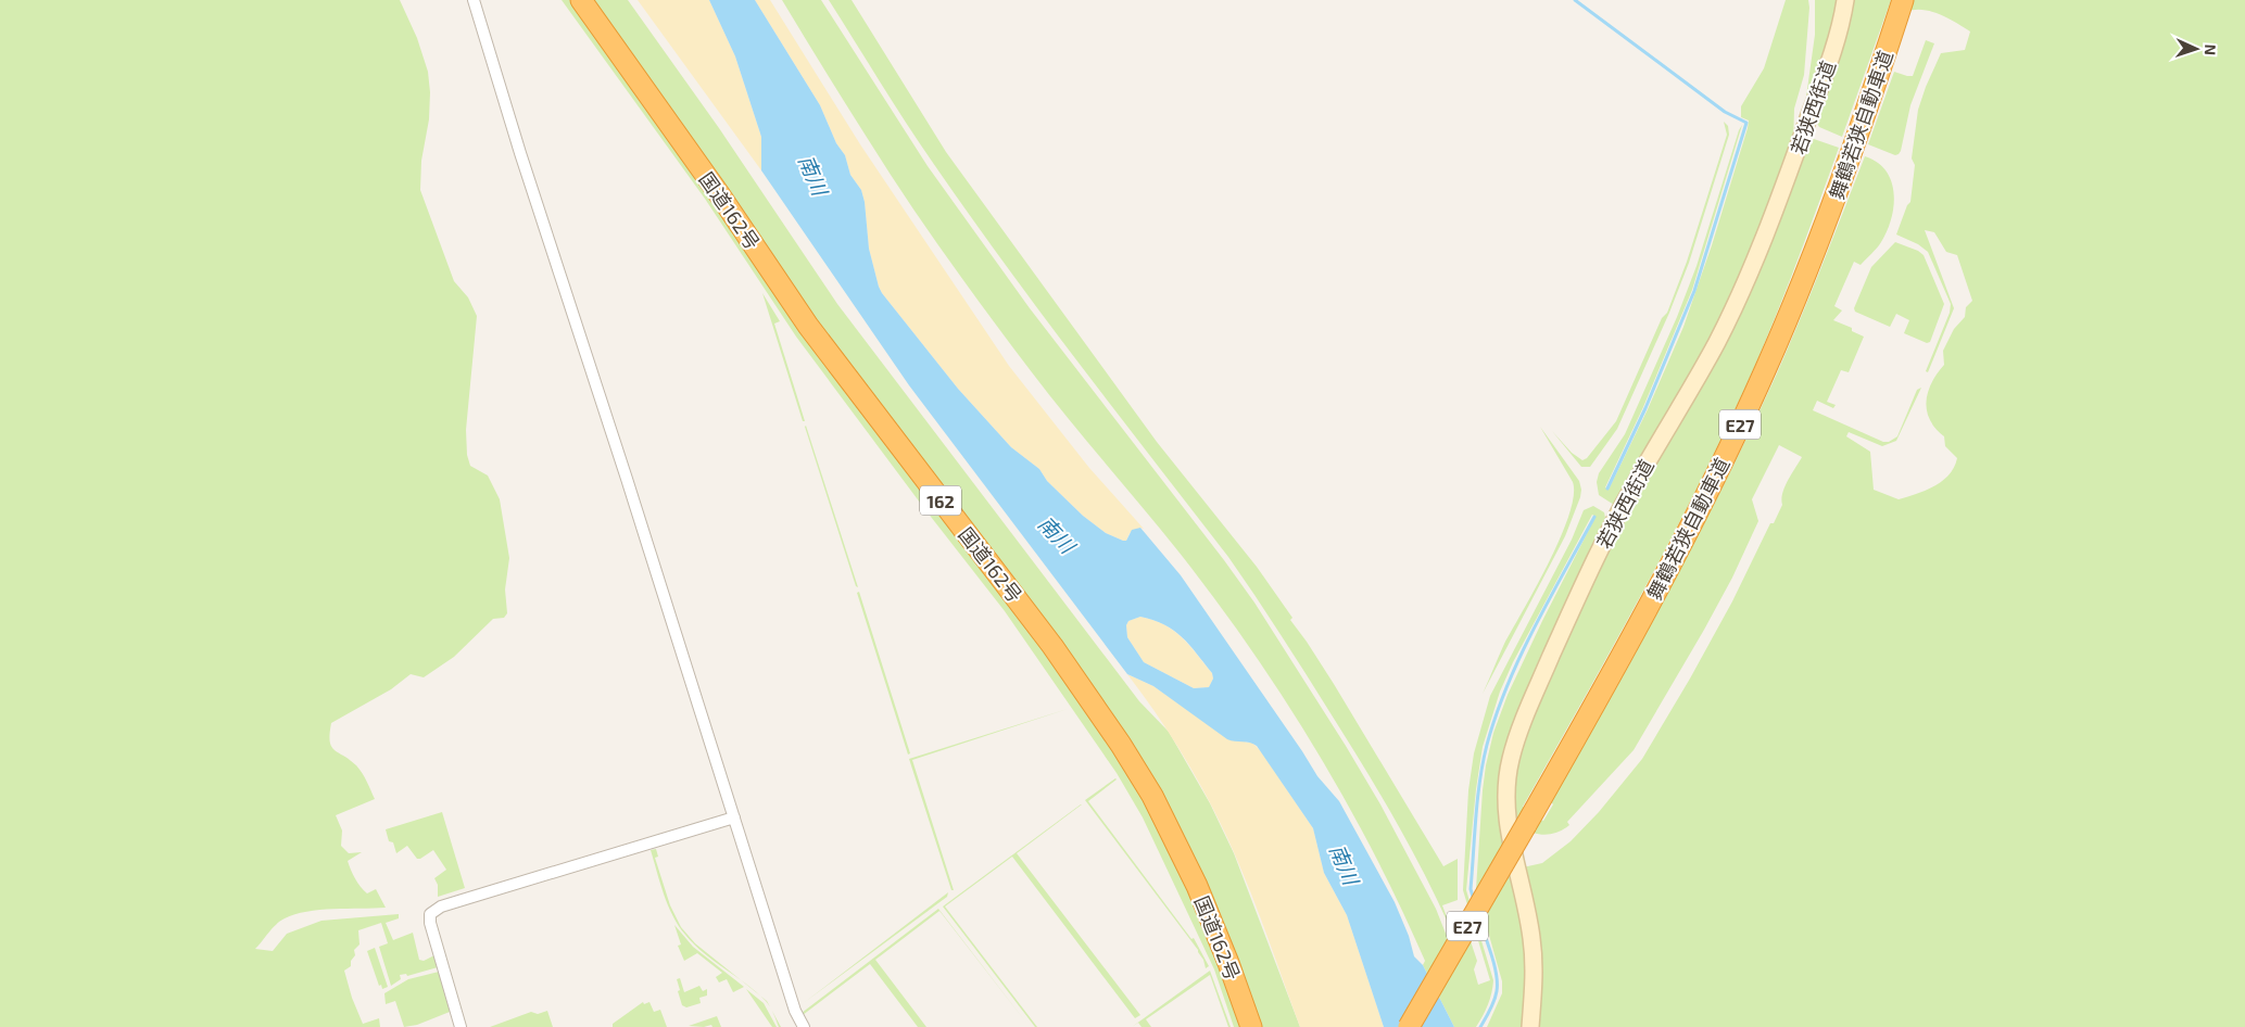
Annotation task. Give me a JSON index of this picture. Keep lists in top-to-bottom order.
{
  "streets": {
    "highway": [
      "舞鶴若狭自動車道",
      "国道162号",
      "E27",
      "162"
    ],
    "street": ["若狭西街道"]
  },
  "water": ["南川"],
  "north": "right"
}
